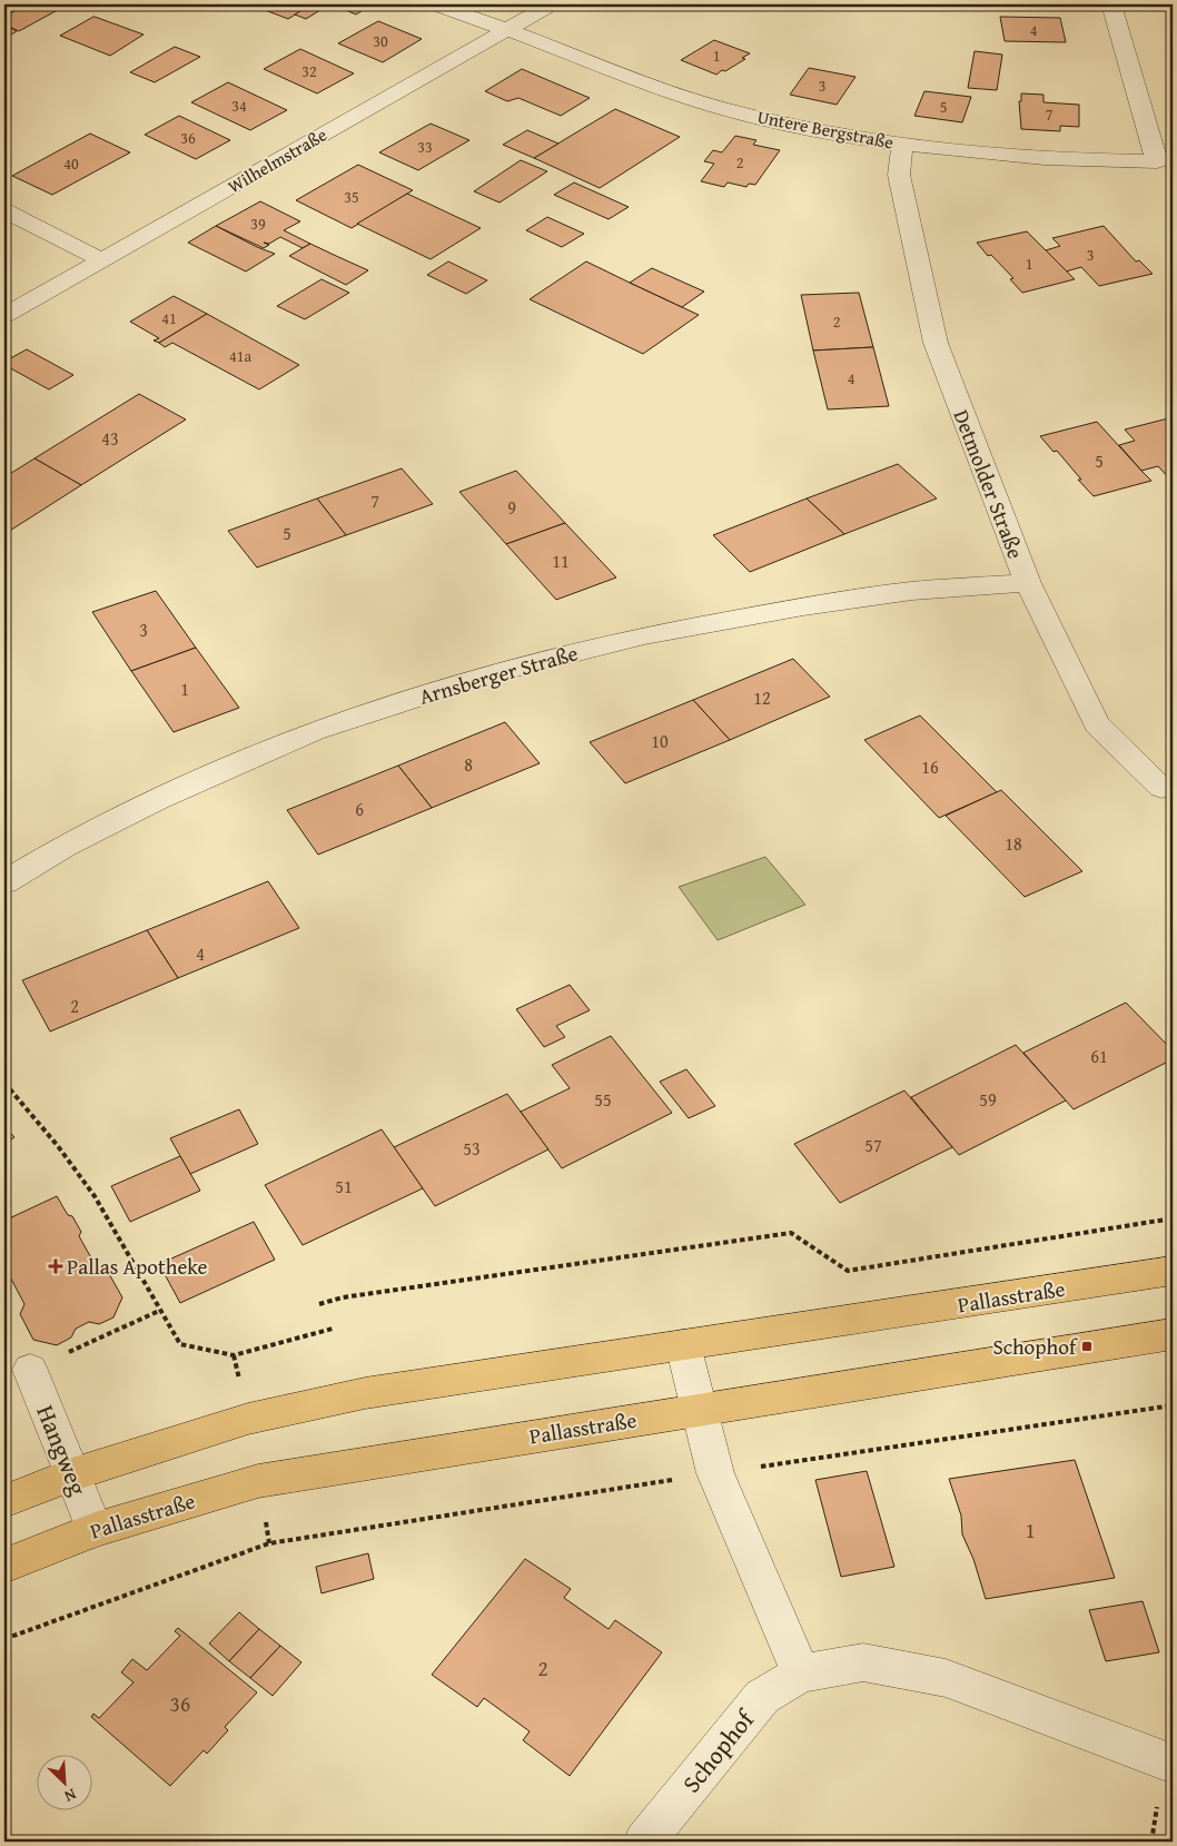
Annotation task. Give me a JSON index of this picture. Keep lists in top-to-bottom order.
{
  "streets": {
    "main road": ["Pallasstraße"],
    "street": [
      "Untere Bergstraße",
      "Wilhelmstraße",
      "Detmolder Straße",
      "Arnsberger Straße",
      "Hangweg",
      "Schophof"
    ]
  },
  "crossings": [
    ["Untere Bergstraße", "Wilhelmstraße"],
    ["Untere Bergstraße", "Detmolder Straße"],
    ["Detmolder Straße", "Arnsberger Straße"],
    ["Pallasstraße", "Hangweg"]
  ],
  "places": {
    "health": ["Pallas Apotheke"],
    "transit": ["Schophof"]
  },
  "house_numbers": [
    "4",
    "30",
    "1",
    "32",
    "3",
    "34",
    "5",
    "7",
    "36",
    "33",
    "2",
    "40",
    "35",
    "39",
    "3",
    "1",
    "41",
    "2",
    "41a",
    "4",
    "43",
    "5",
    "7",
    "9",
    "5",
    "11",
    "3",
    "1",
    "12",
    "10",
    "8",
    "16",
    "6",
    "18",
    "4",
    "2",
    "61",
    "55",
    "59",
    "57",
    "53",
    "51",
    "1",
    "2",
    "36"
  ],
  "north": "bottom right"
}
